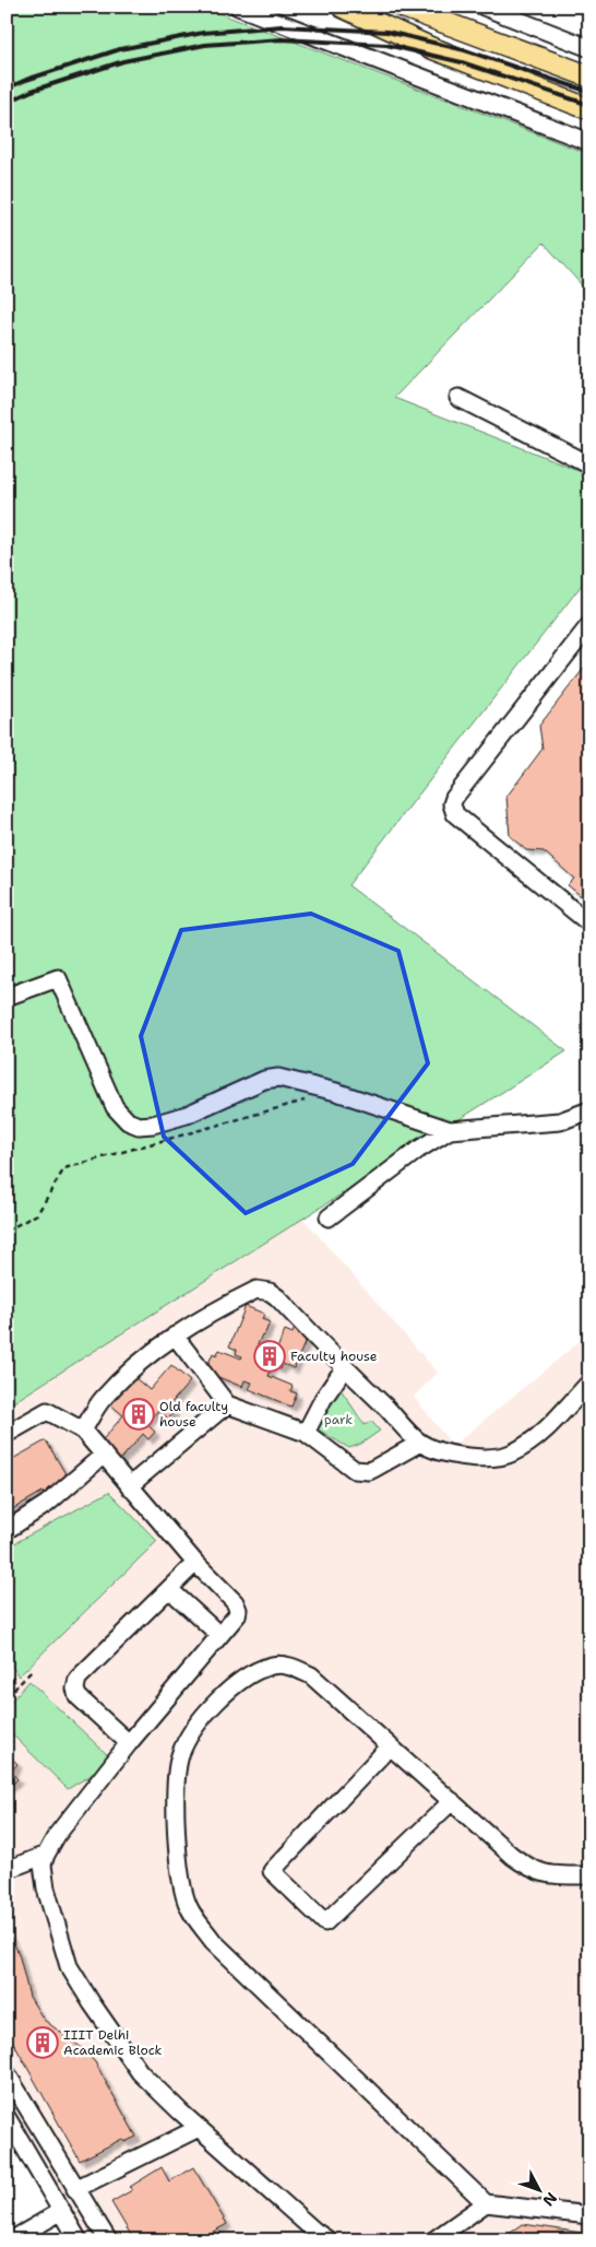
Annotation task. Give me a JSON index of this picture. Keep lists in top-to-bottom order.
{
  "parks": ["park"],
  "places": {
    "building": ["Faculty house", "Old faculty house", "IIIT Delhi Academic Block"]
  },
  "north": "bottom right"
}
